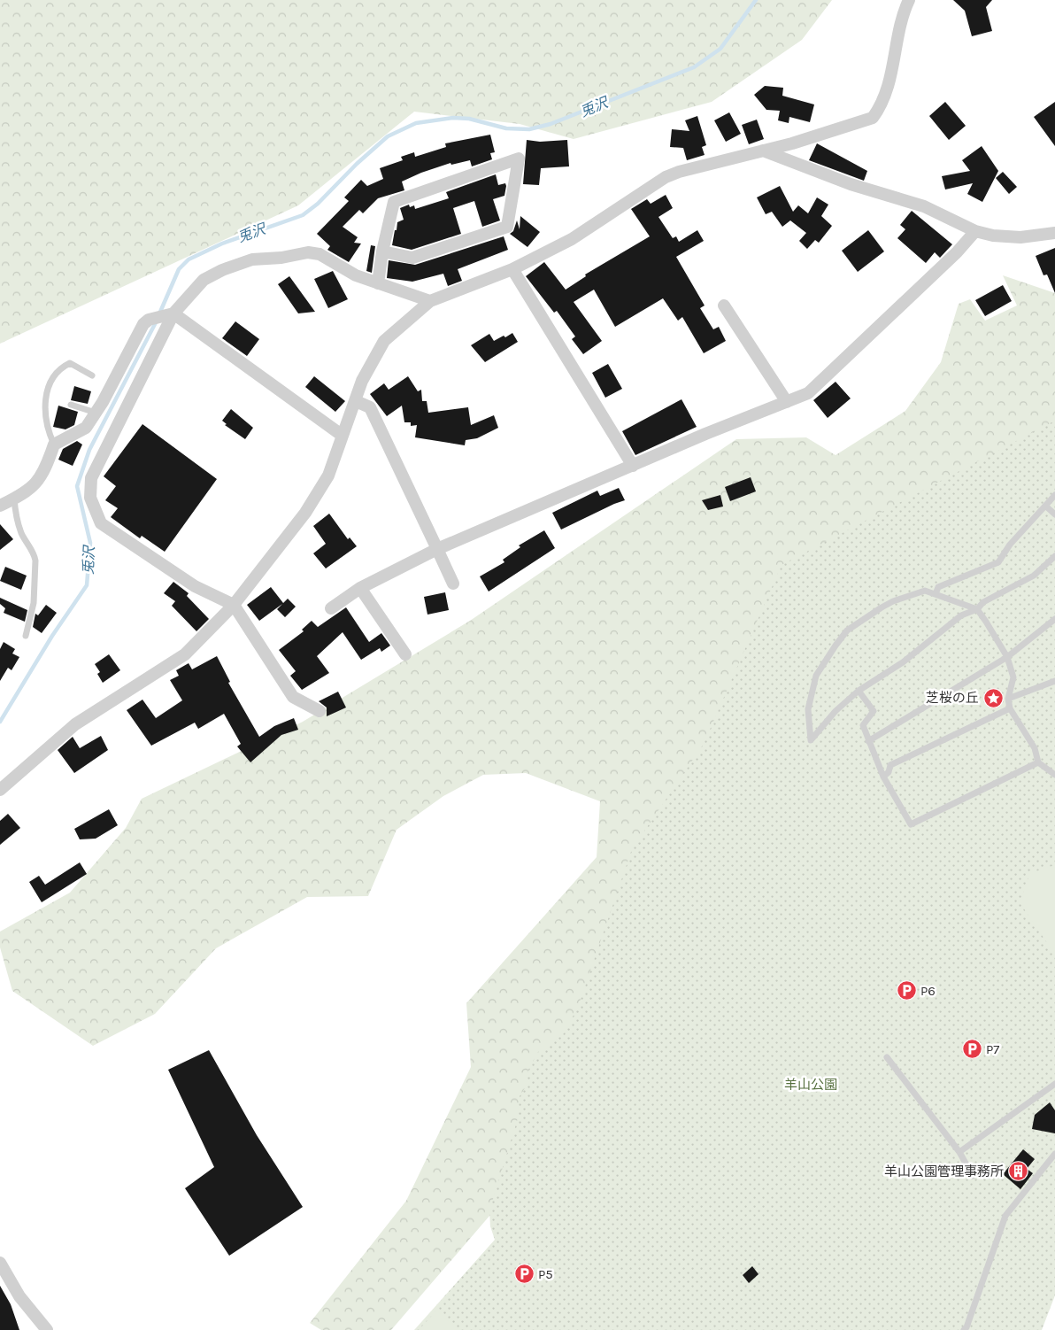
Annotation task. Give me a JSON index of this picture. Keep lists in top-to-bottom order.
{
  "water": ["兎沢"],
  "parks": ["羊山公園"],
  "places": {
    "place": ["芝桜の丘"],
    "parking": ["P6", "P7", "P5"],
    "building": ["羊山公園管理事務所"]
  }
}
